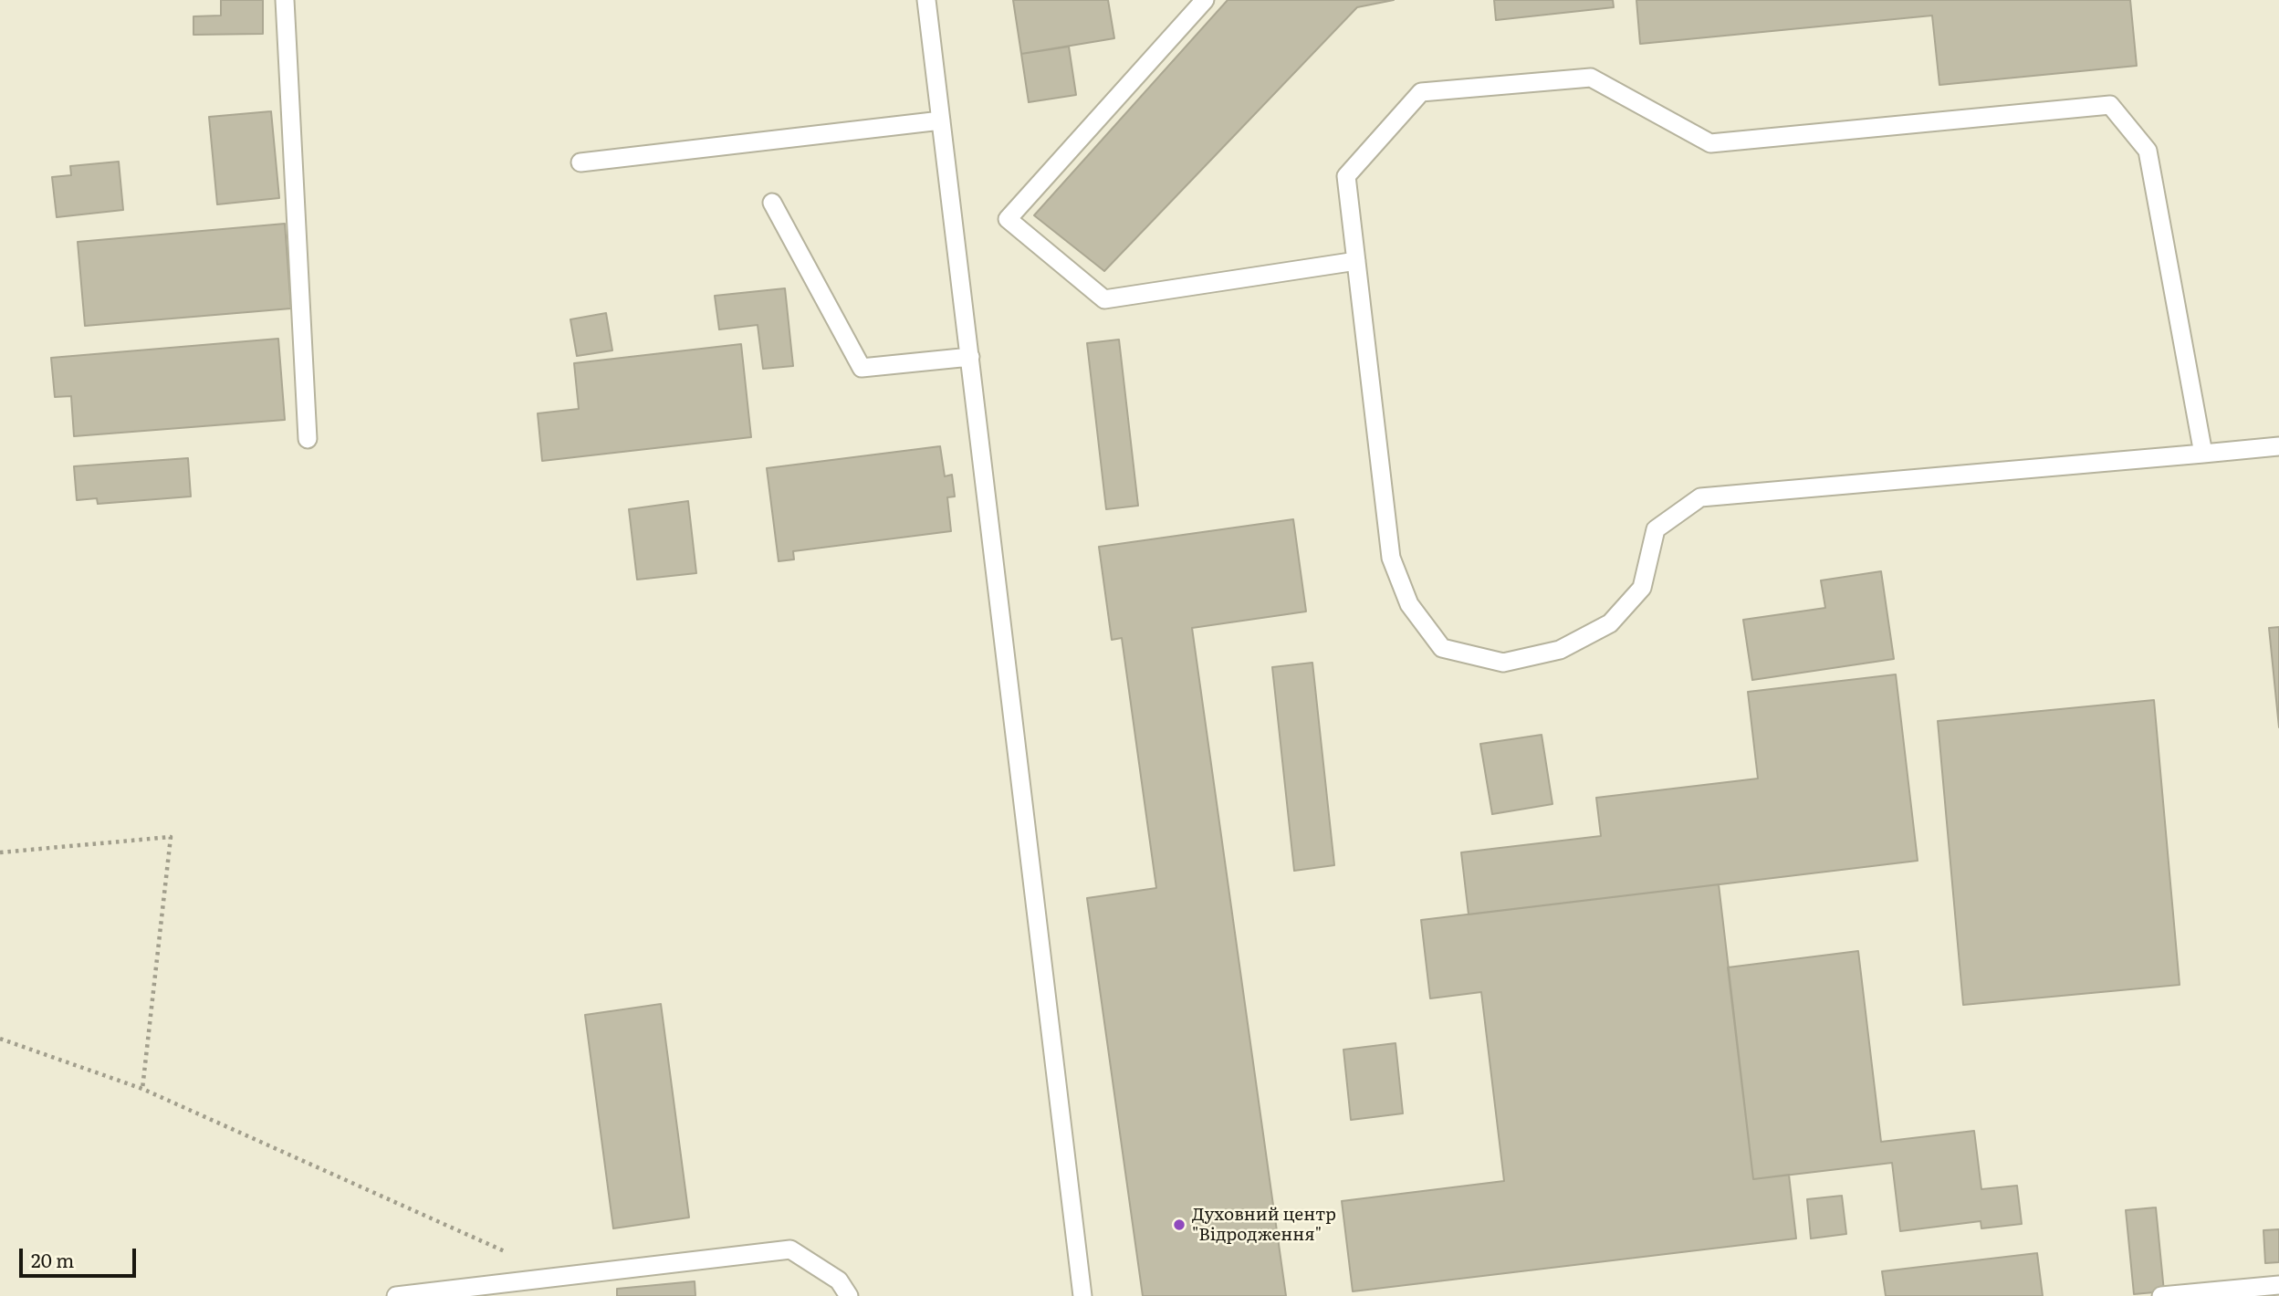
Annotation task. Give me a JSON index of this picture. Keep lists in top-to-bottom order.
{
  "places": ["Духовний центр \"Відродження\""],
  "scale_bar": "20 m"
}
